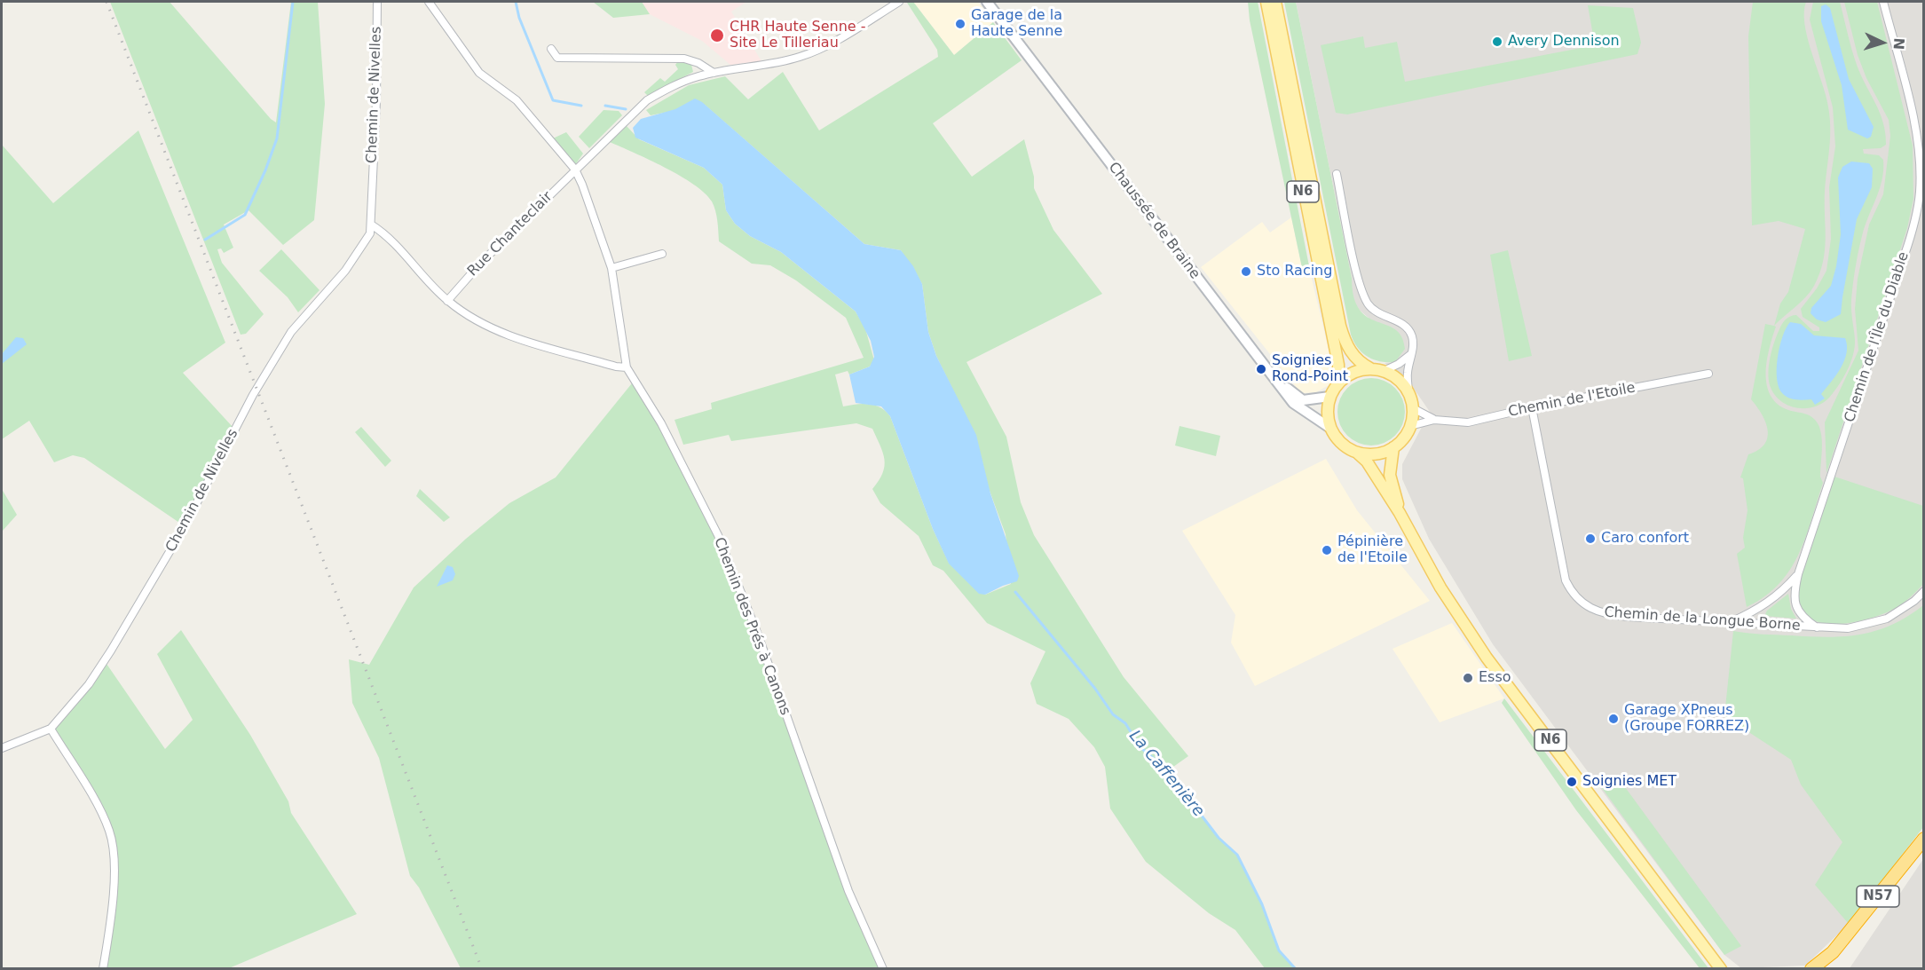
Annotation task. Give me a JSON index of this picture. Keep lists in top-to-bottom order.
{
  "streets": {
    "highway": ["N57"],
    "main road": ["N6"],
    "street": [
      "Chemin de Nivelles",
      "Chaussée de Braine",
      "Rue Chanteclair",
      "Chemin de l'Île du Diable",
      "Chemin de l'Etoile",
      "Chemin de la Longue Borne",
      "Chemin des Prés à Canons"
    ]
  },
  "crossings": [
    ["N6", "Chaussée de Braine"],
    ["N6", "Chemin de l'Etoile"],
    ["Chaussée de Braine", "Chemin de l'Etoile"],
    ["Rue Chanteclair", "Chemin des Prés à Canons"],
    ["Chemin de l'Île du Diable", "Chemin de la Longue Borne"],
    ["Chemin de l'Etoile", "Chemin de la Longue Borne"]
  ],
  "water": ["La Caffenière"],
  "places": [
    "Garage de la Haute Senne",
    "CHR Haute Senne - Site Le Tilleriau",
    "Avery Dennison",
    "Sto Racing",
    "Soignies Rond-Point",
    "Caro confort",
    "Pépinière de l'Etoile",
    "Esso",
    "Garage XPneus (Groupe FORREZ)",
    "Soignies MET"
  ],
  "north": "right"
}
